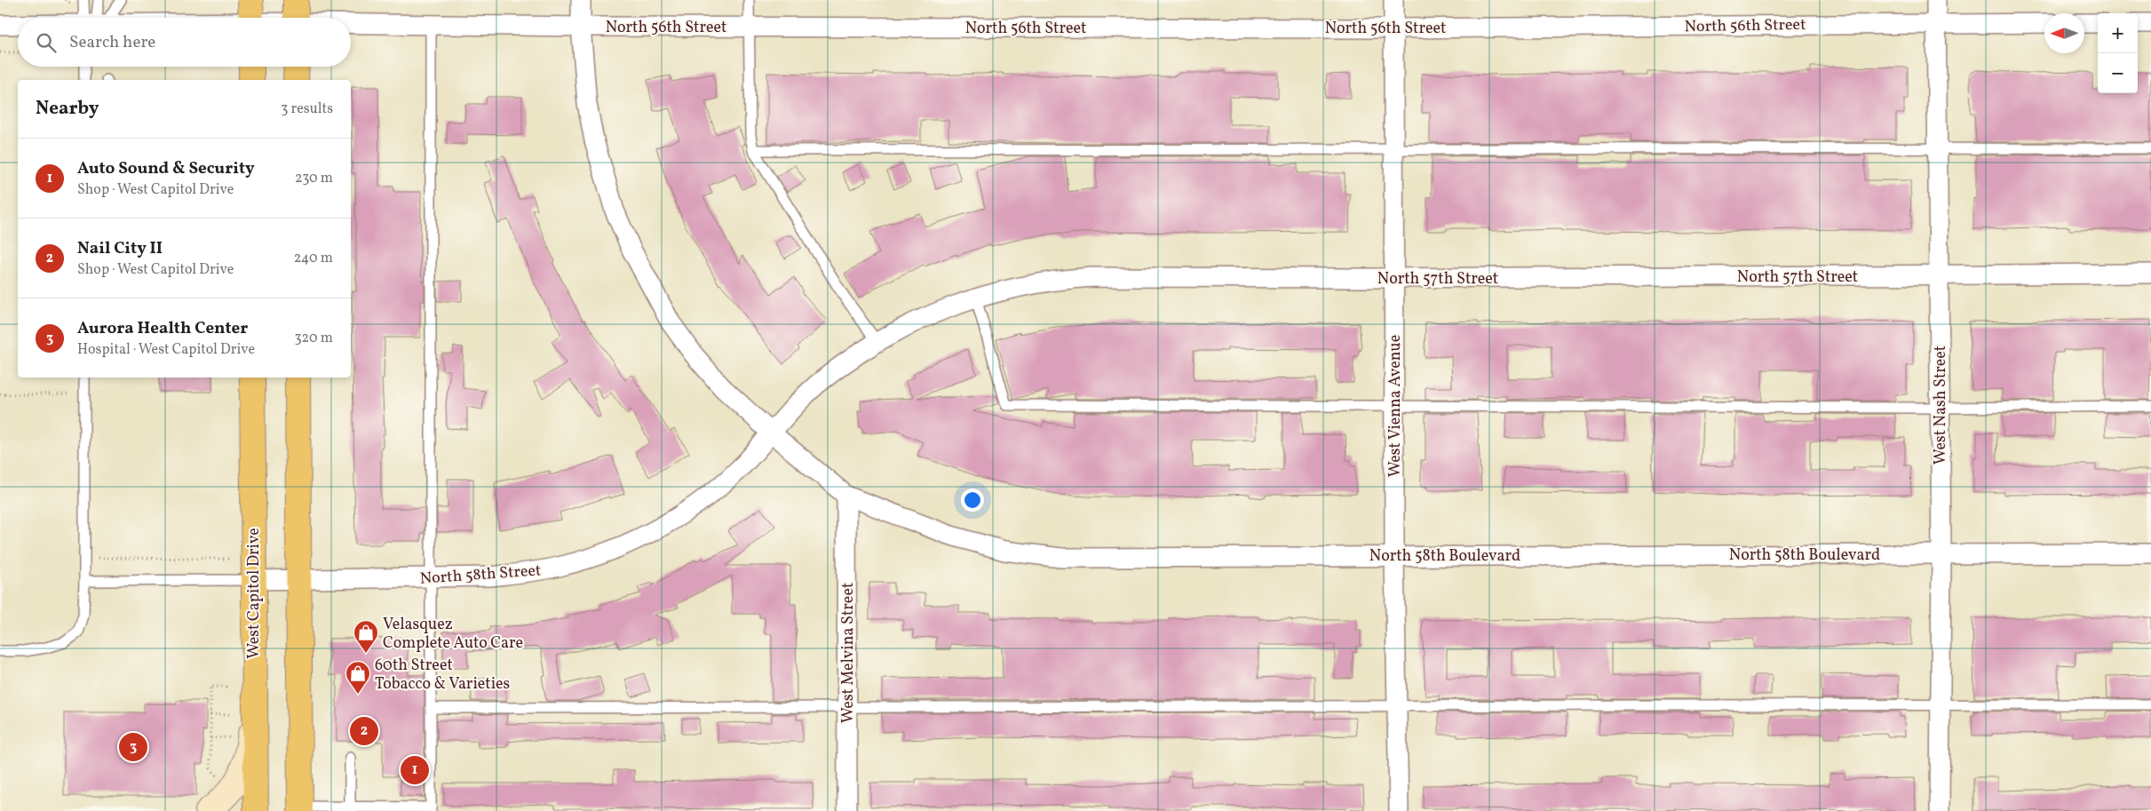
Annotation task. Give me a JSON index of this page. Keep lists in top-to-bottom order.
{
  "streets": {
    "main road": ["West Capitol Drive"],
    "street": [
      "North 56th Street",
      "North 57th Street",
      "West Nash Street",
      "West Vienna Avenue",
      "North 58th Boulevard",
      "North 58th Street",
      "West Melvina Street"
    ]
  },
  "crossings": [
    ["North 56th Street", "West Nash Street"],
    ["North 56th Street", "West Vienna Avenue"],
    ["North 57th Street", "West Nash Street"],
    ["North 57th Street", "West Vienna Avenue"],
    ["North 57th Street", "North 58th Boulevard"],
    ["North 57th Street", "North 58th Street"],
    ["West Nash Street", "North 58th Boulevard"],
    ["West Vienna Avenue", "North 58th Boulevard"],
    ["North 58th Boulevard", "North 58th Street"],
    ["North 58th Boulevard", "West Melvina Street"],
    ["North 58th Street", "West Capitol Drive"]
  ],
  "places": {
    "shop": ["Velasquez Complete Auto Care", "60th Street Tobacco & Varieties"]
  },
  "north": "left",
  "page": {
    "map_buttons": ["+", "−"],
    "search": "Search here",
    "heading": ["Nearby", "3 results"],
    "list": [
      {
        "mark": "1",
        "name": "Auto Sound & Security",
        "note": "Shop · West Capitol Drive",
        "value": "230 m"
      },
      {
        "mark": "2",
        "name": "Nail City II",
        "note": "Shop · West Capitol Drive",
        "value": "240 m"
      },
      {
        "mark": "3",
        "name": "Aurora Health Center",
        "note": "Hospital · West Capitol Drive",
        "value": "320 m"
      }
    ],
    "pins": ["2", "3", "1"]
  }
}
